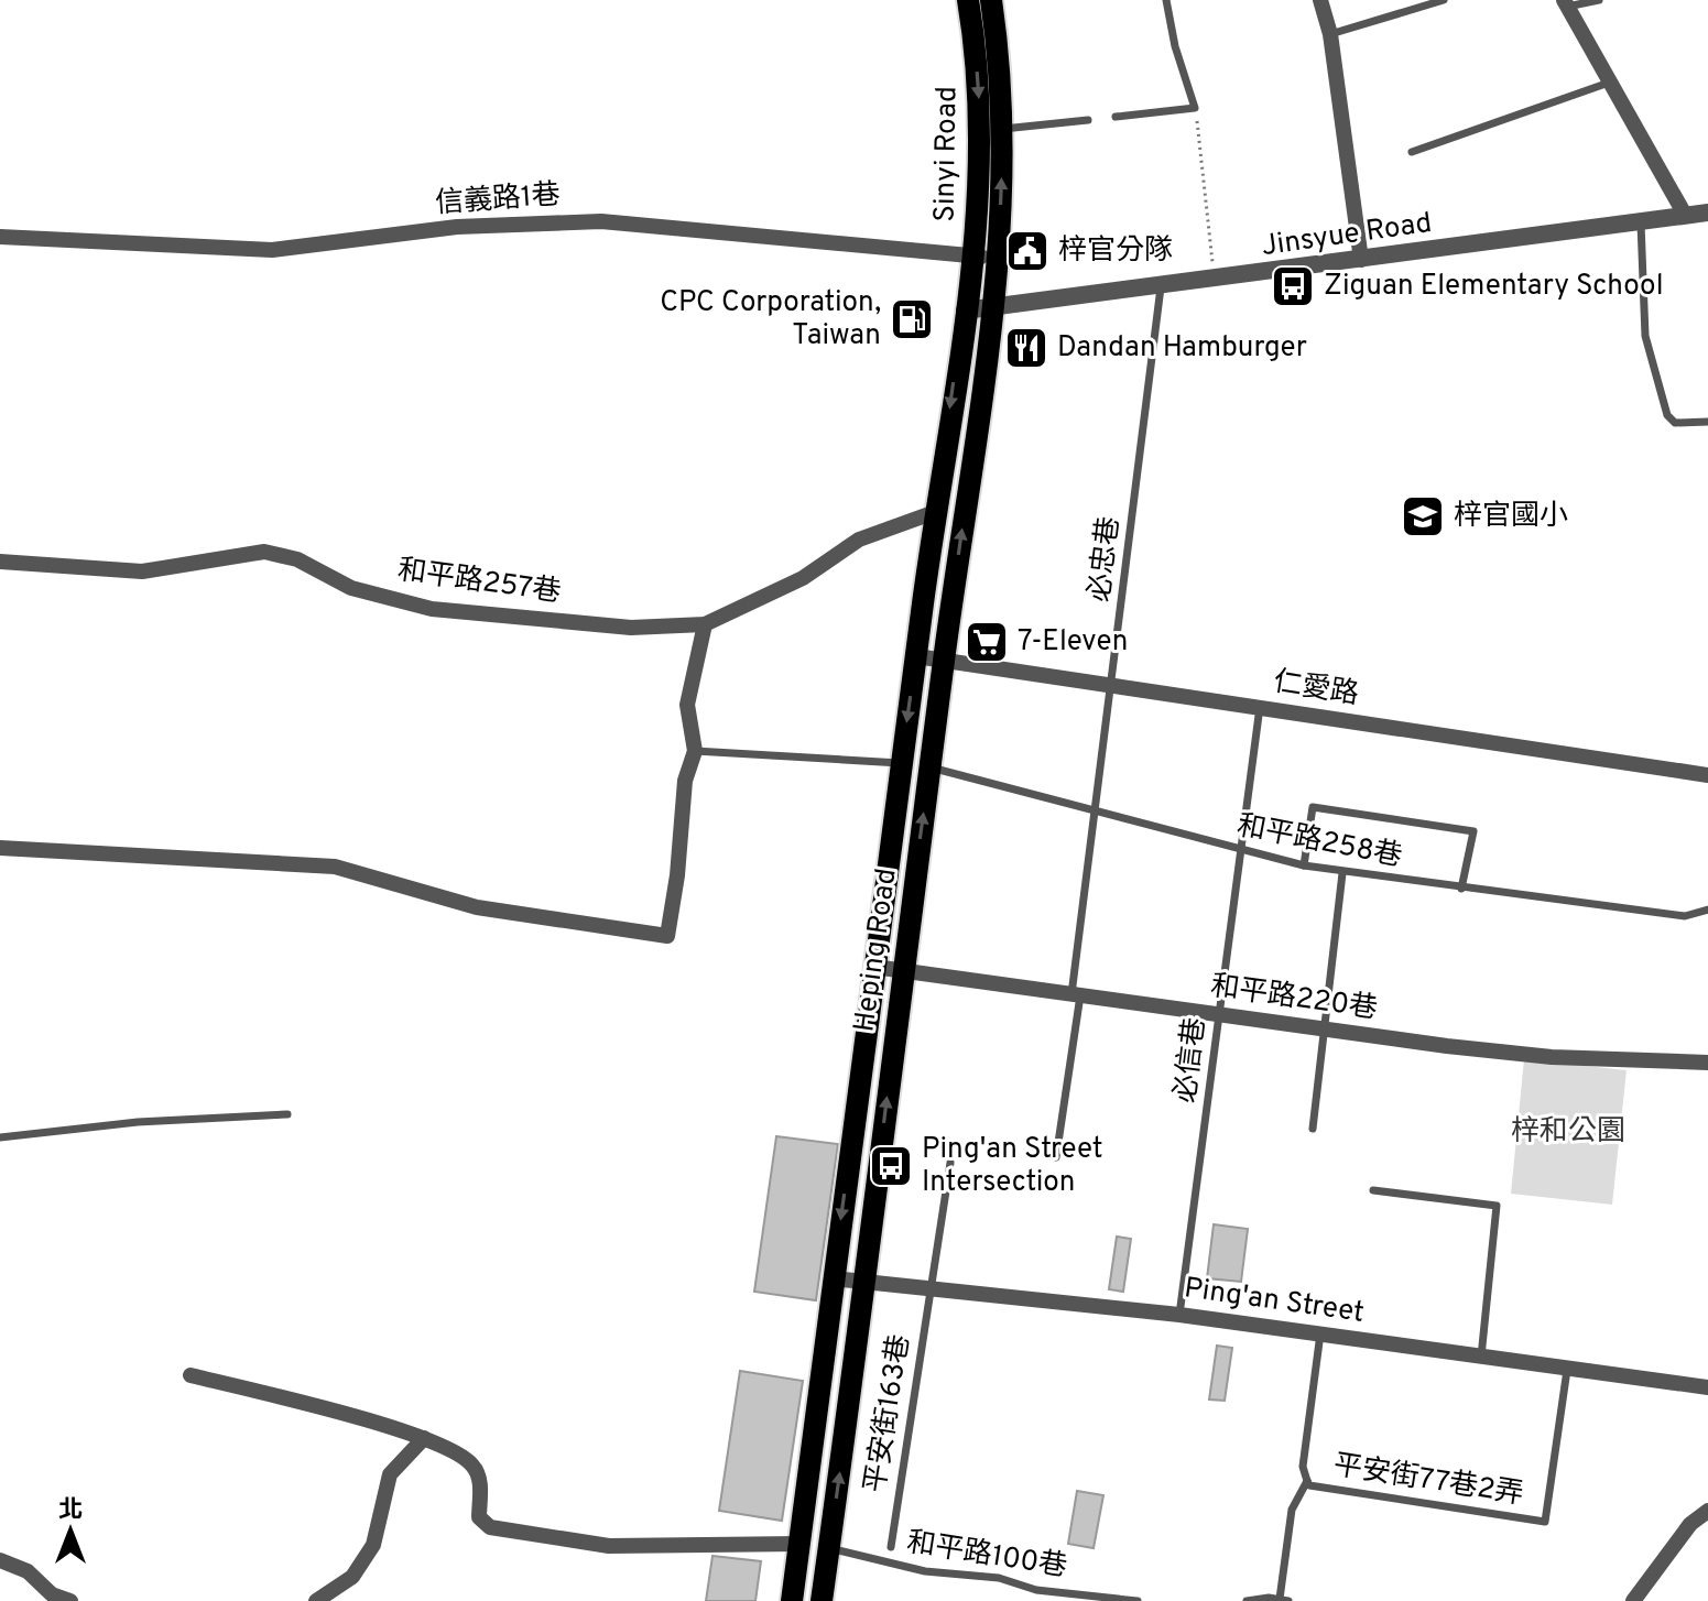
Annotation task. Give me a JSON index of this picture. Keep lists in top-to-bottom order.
{
  "streets": {
    "main road": ["Sinyi Road", "Heping Road"],
    "street": [
      "信義路1巷",
      "Jinsyue Road",
      "和平路257巷",
      "仁愛路",
      "和平路220巷",
      "Ping'an Street"
    ],
    "lane": [
      "必忠巷",
      "和平路258巷",
      "必信巷",
      "平安街163巷",
      "平安街77巷2弄",
      "和平路100巷"
    ]
  },
  "crossings": [
    ["Sinyi Road", "信義路1巷"],
    ["Sinyi Road", "Jinsyue Road"],
    ["Sinyi Road", "Heping Road"],
    ["Jinsyue Road", "必忠巷"],
    ["Jinsyue Road", "Heping Road"],
    ["必忠巷", "仁愛路"],
    ["必忠巷", "和平路258巷"],
    ["必忠巷", "和平路220巷"],
    ["和平路257巷", "Heping Road"],
    ["仁愛路", "Heping Road"],
    ["仁愛路", "必信巷"],
    ["和平路258巷", "Heping Road"],
    ["和平路258巷", "必信巷"],
    ["Heping Road", "和平路220巷"],
    ["Heping Road", "Ping'an Street"],
    ["Heping Road", "和平路100巷"],
    ["和平路220巷", "必信巷"],
    ["必信巷", "Ping'an Street"],
    ["Ping'an Street", "平安街163巷"],
    ["Ping'an Street", "平安街77巷2弄"]
  ],
  "parks": ["梓和公園"],
  "places": {
    "public building": ["梓官分隊"],
    "bus stop": ["Ziguan Elementary School", "Ping'an Street Intersection"],
    "fuel station": ["CPC Corporation, Taiwan"],
    "restaurant": ["Dandan Hamburger"],
    "school or university": ["梓官國小"],
    "supermarket": ["7-Eleven"]
  },
  "north": "top"
}
